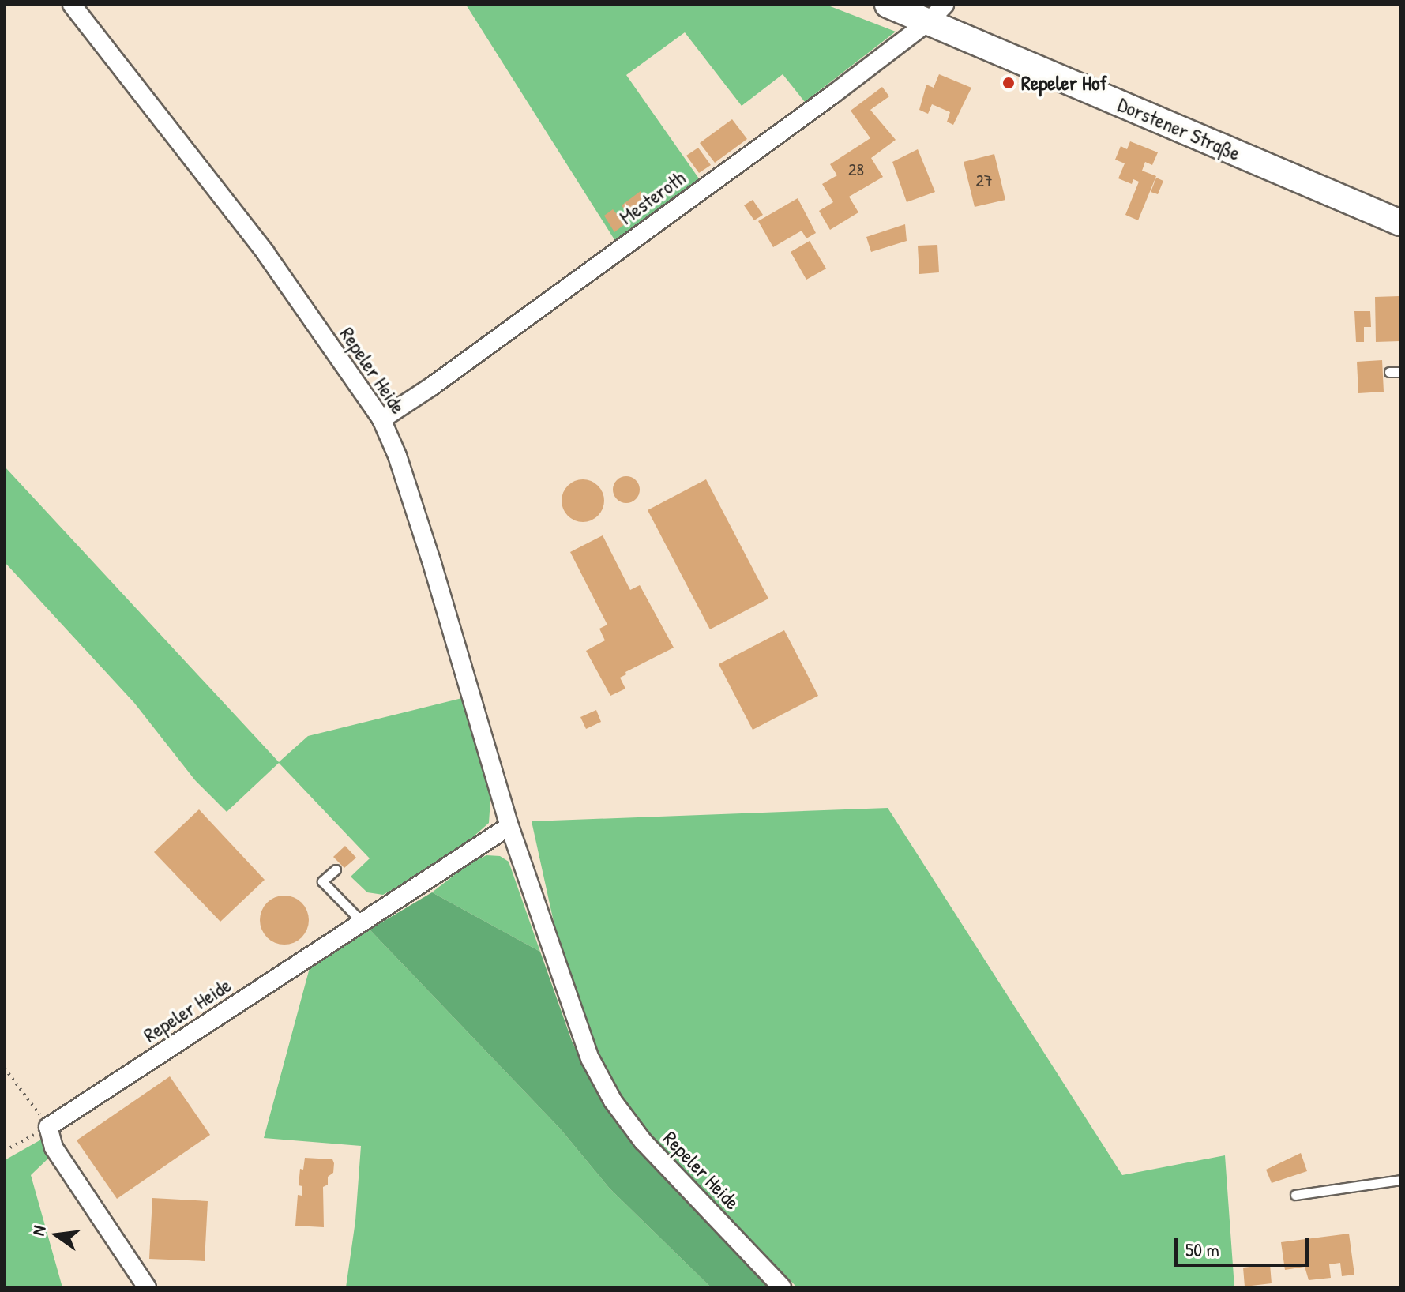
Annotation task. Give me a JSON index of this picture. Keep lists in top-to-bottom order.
{
  "streets": {
    "main road": ["Dorstener Straße"],
    "street": ["Mesteroth", "Repeler Heide"]
  },
  "crossings": [
    ["Dorstener Straße", "Mesteroth"],
    ["Mesteroth", "Repeler Heide"]
  ],
  "places": ["Repeler Hof"],
  "house_numbers": ["28", "27"],
  "scale_bar": "50 m",
  "north": "left"
}
